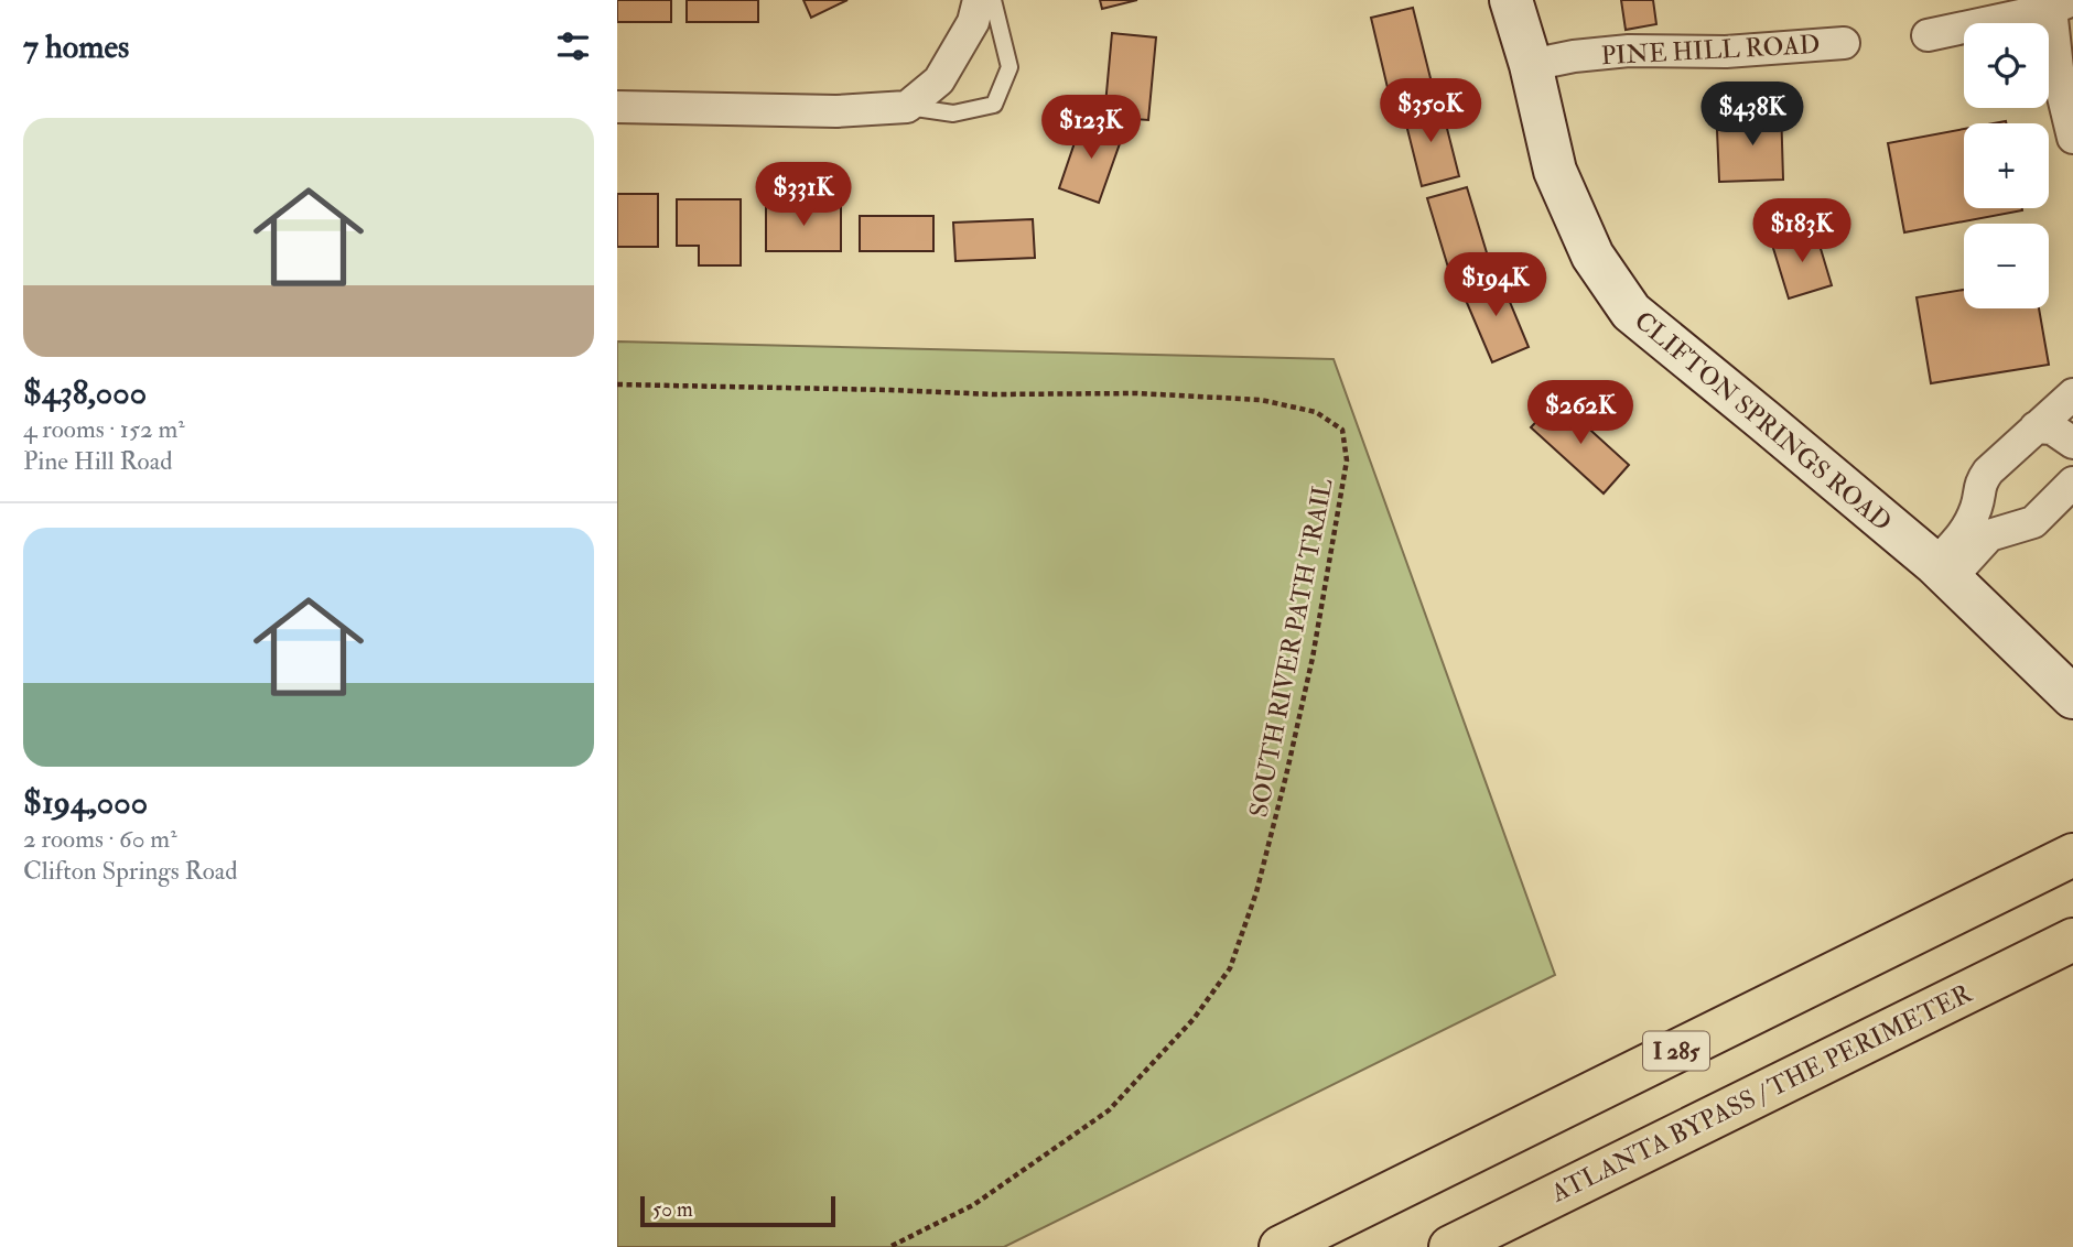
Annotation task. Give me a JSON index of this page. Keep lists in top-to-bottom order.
{
  "streets": {
    "highway": ["I 285", "ATLANTA BYPASS / THE PERIMETER"],
    "street": ["PINE HILL ROAD", "CLIFTON SPRINGS ROAD"],
    "path": ["SOUTH RIVER PATH TRAIL"]
  },
  "crossings": [
    ["PINE HILL ROAD", "CLIFTON SPRINGS ROAD"]
  ],
  "scale_bar": "50 m",
  "page": {
    "heading": "7 homes",
    "map_buttons": ["+", "−"],
    "price": [
      "$350K",
      "$438K",
      "$123K",
      "$331K",
      "$183K",
      "$194K",
      "$262K"
    ],
    "list": [
      {
        "name": "$438,000",
        "note": "4 rooms · 152 m² · Pine Hill Road"
      },
      {
        "name": "$194,000",
        "note": "2 rooms · 60 m² · Clifton Springs Road"
      }
    ],
    "scale": "50 m"
  }
}
